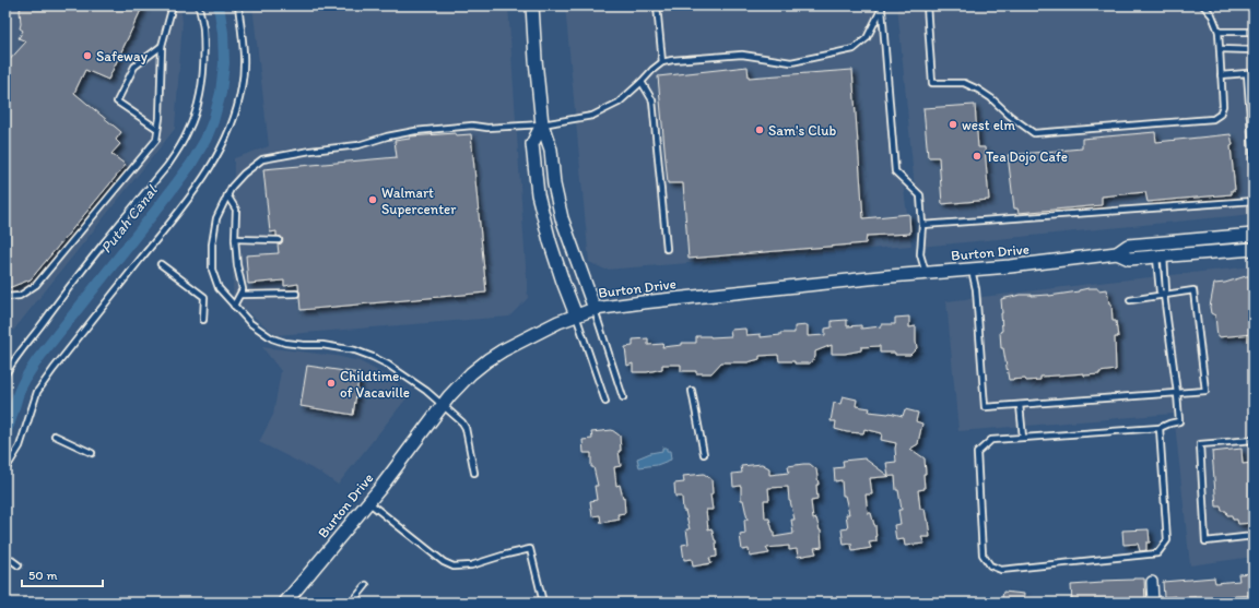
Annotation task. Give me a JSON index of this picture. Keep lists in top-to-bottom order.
{
  "streets": {
    "street": ["Burton Drive"]
  },
  "water": ["Putah Canal"],
  "places": [
    "Safeway",
    "west elm",
    "Sam's Club",
    "Tea Dojo Cafe",
    "Walmart Supercenter",
    "Childtime of Vacaville"
  ],
  "scale_bar": "50 m"
}
